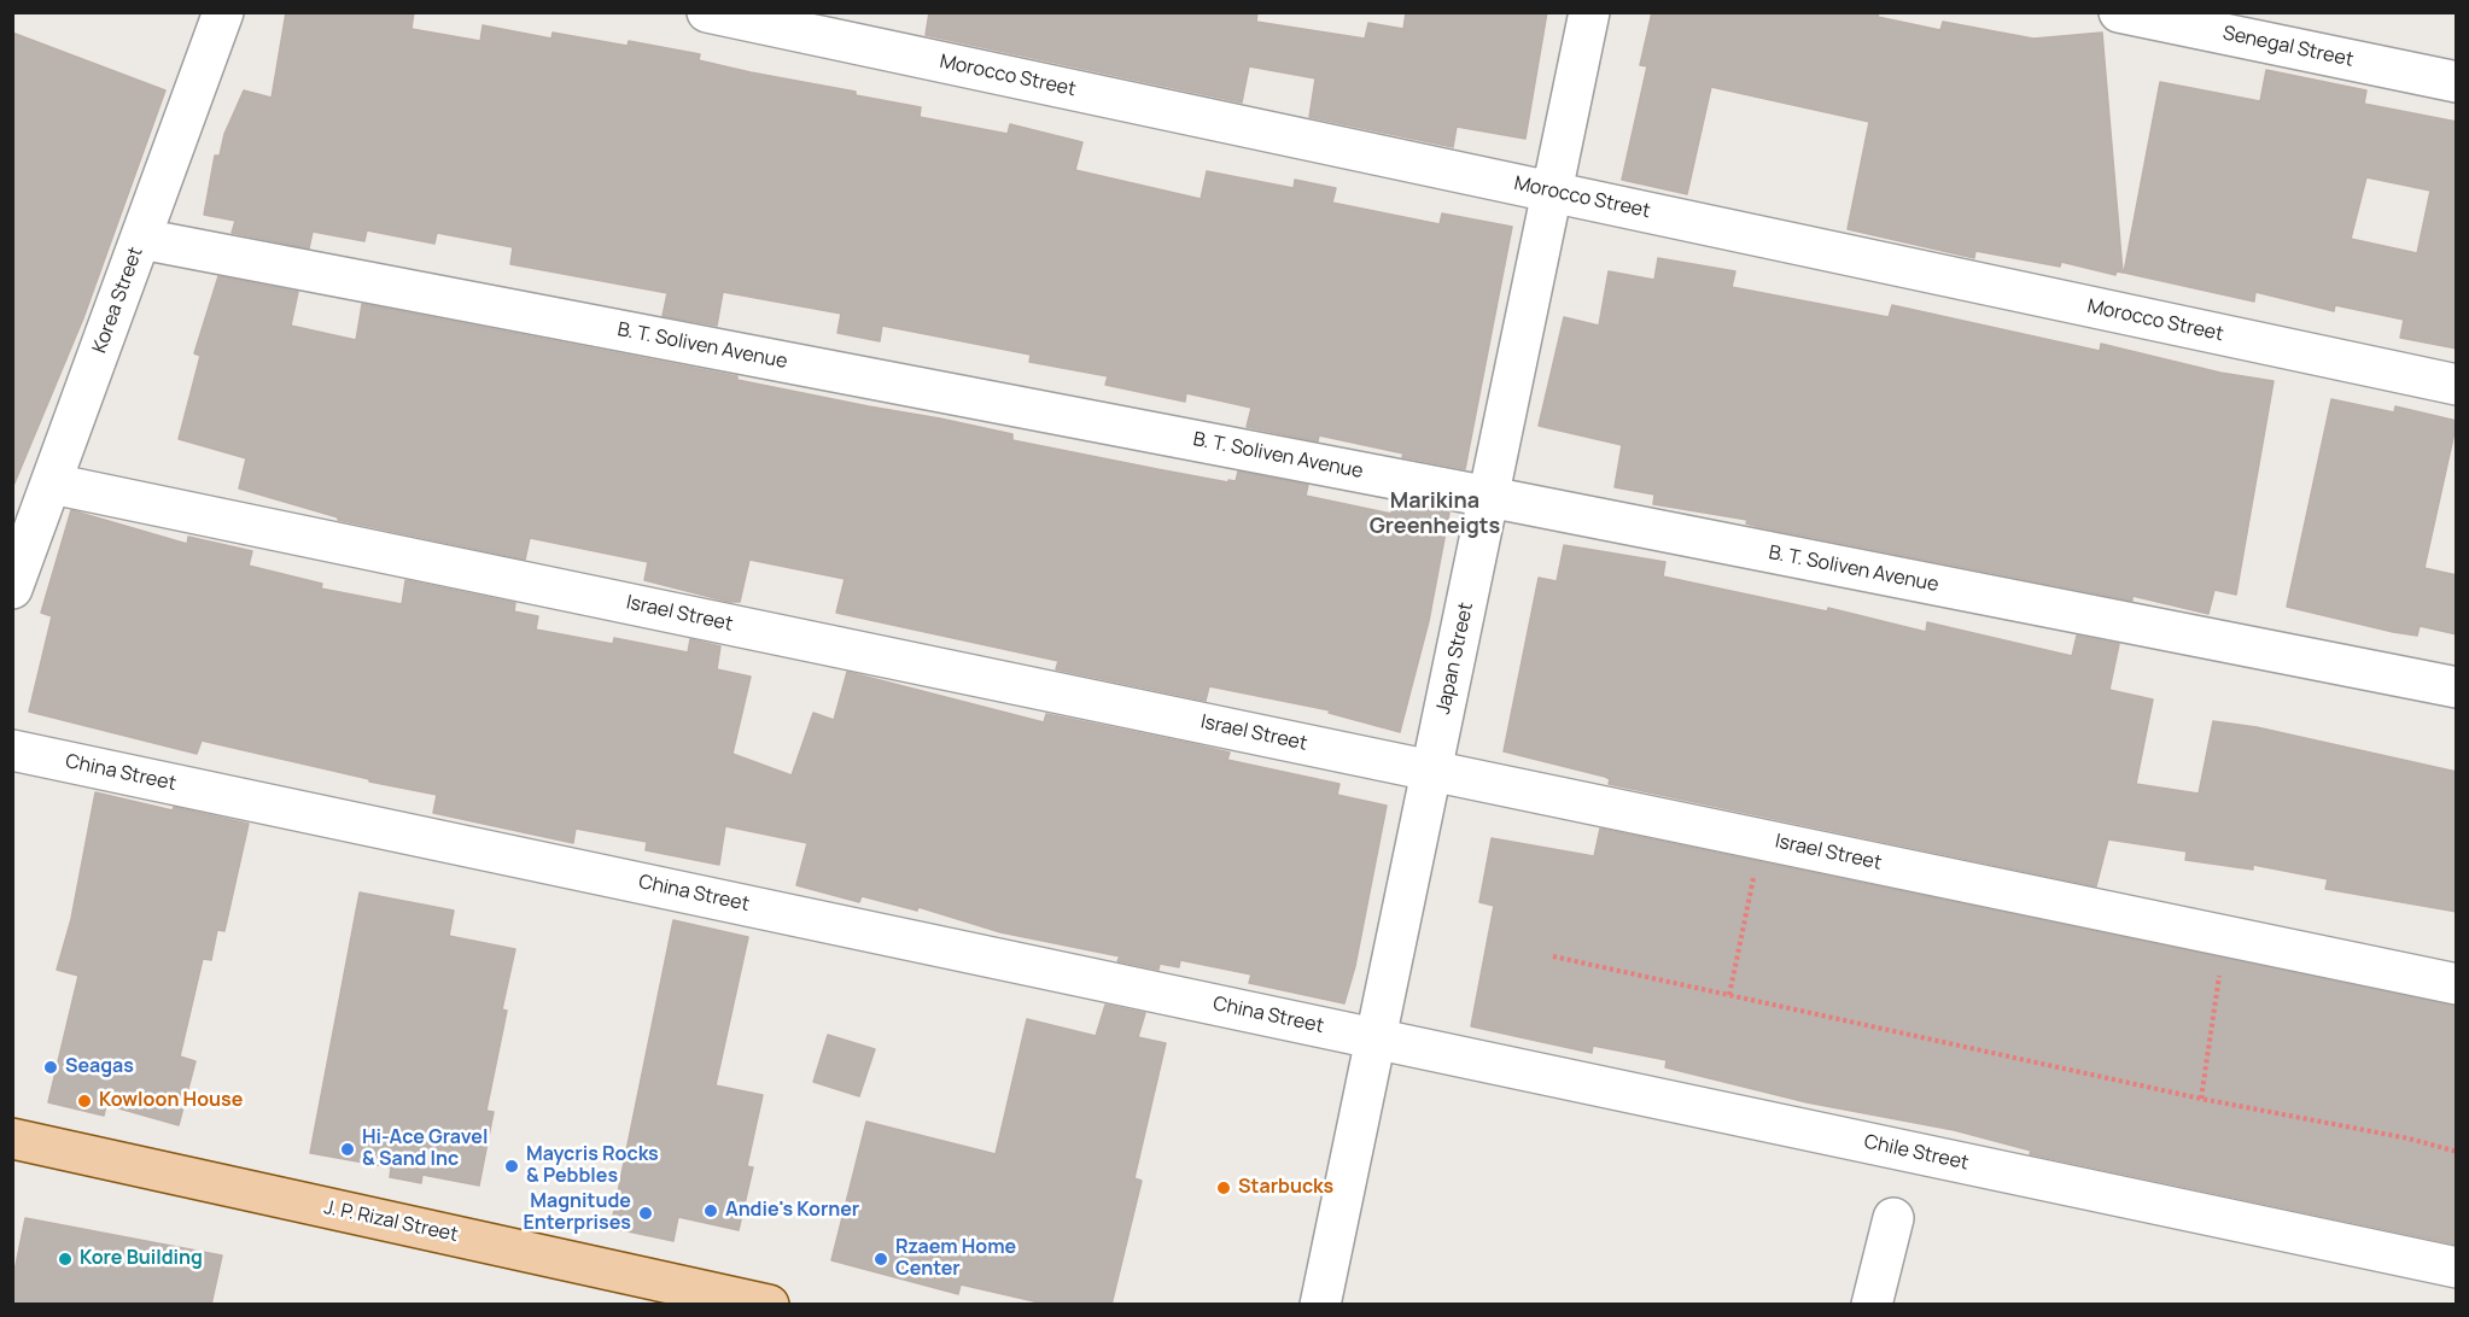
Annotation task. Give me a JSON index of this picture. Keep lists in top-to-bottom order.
{
  "streets": {
    "main road": ["J. P. Rizal Street"],
    "street": [
      "Senegal Street",
      "Morocco Street",
      "Korea Street",
      "B. T. Soliven Avenue",
      "Israel Street",
      "Japan Street",
      "China Street",
      "Chile Street"
    ]
  },
  "crossings": [
    ["Morocco Street", "Japan Street"],
    ["Korea Street", "B. T. Soliven Avenue"],
    ["Korea Street", "Israel Street"],
    ["B. T. Soliven Avenue", "Japan Street"],
    ["Israel Street", "Japan Street"],
    ["Japan Street", "China Street"],
    ["Japan Street", "Chile Street"],
    ["China Street", "Chile Street"]
  ],
  "districts": ["Marikina Greenheigts"],
  "places": [
    "Seagas",
    "Kowloon House",
    "Hi-Ace Gravel & Sand Inc",
    "Maycris Rocks & Pebbles",
    "Starbucks",
    "Andie's Korner",
    "Magnitude Enterprises",
    "Kore Building",
    "Rzaem Home Center"
  ]
}
